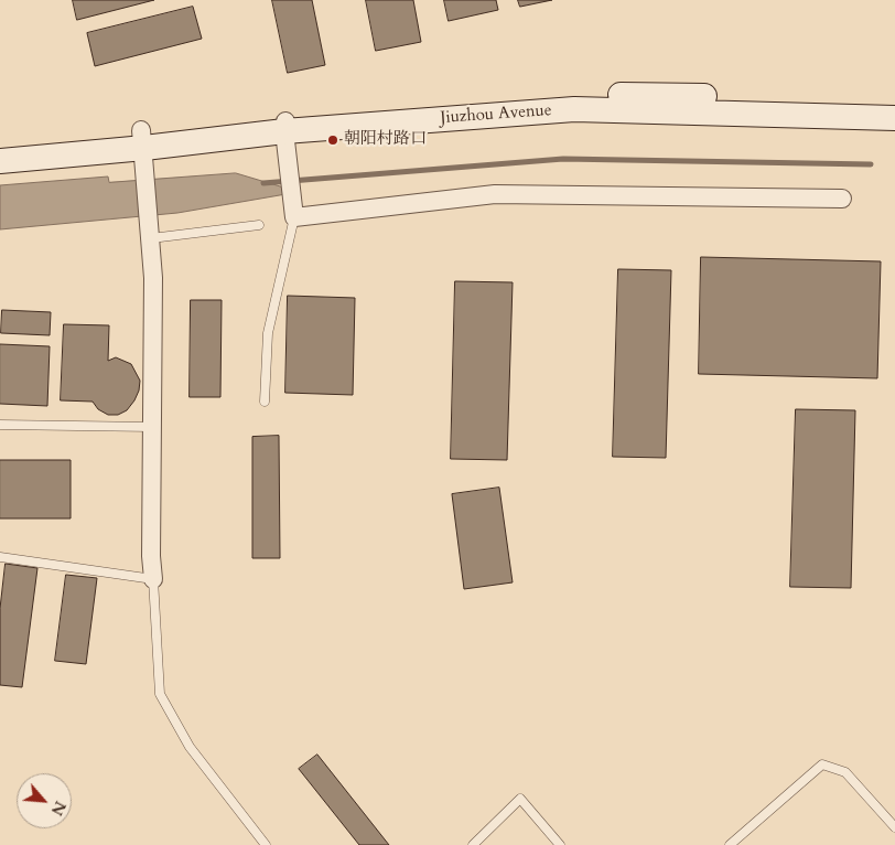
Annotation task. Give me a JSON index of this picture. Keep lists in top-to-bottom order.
{
  "streets": {
    "main road": ["Jiuzhou Avenue"]
  },
  "places": ["朝阳村路口"],
  "north": "bottom right"
}
